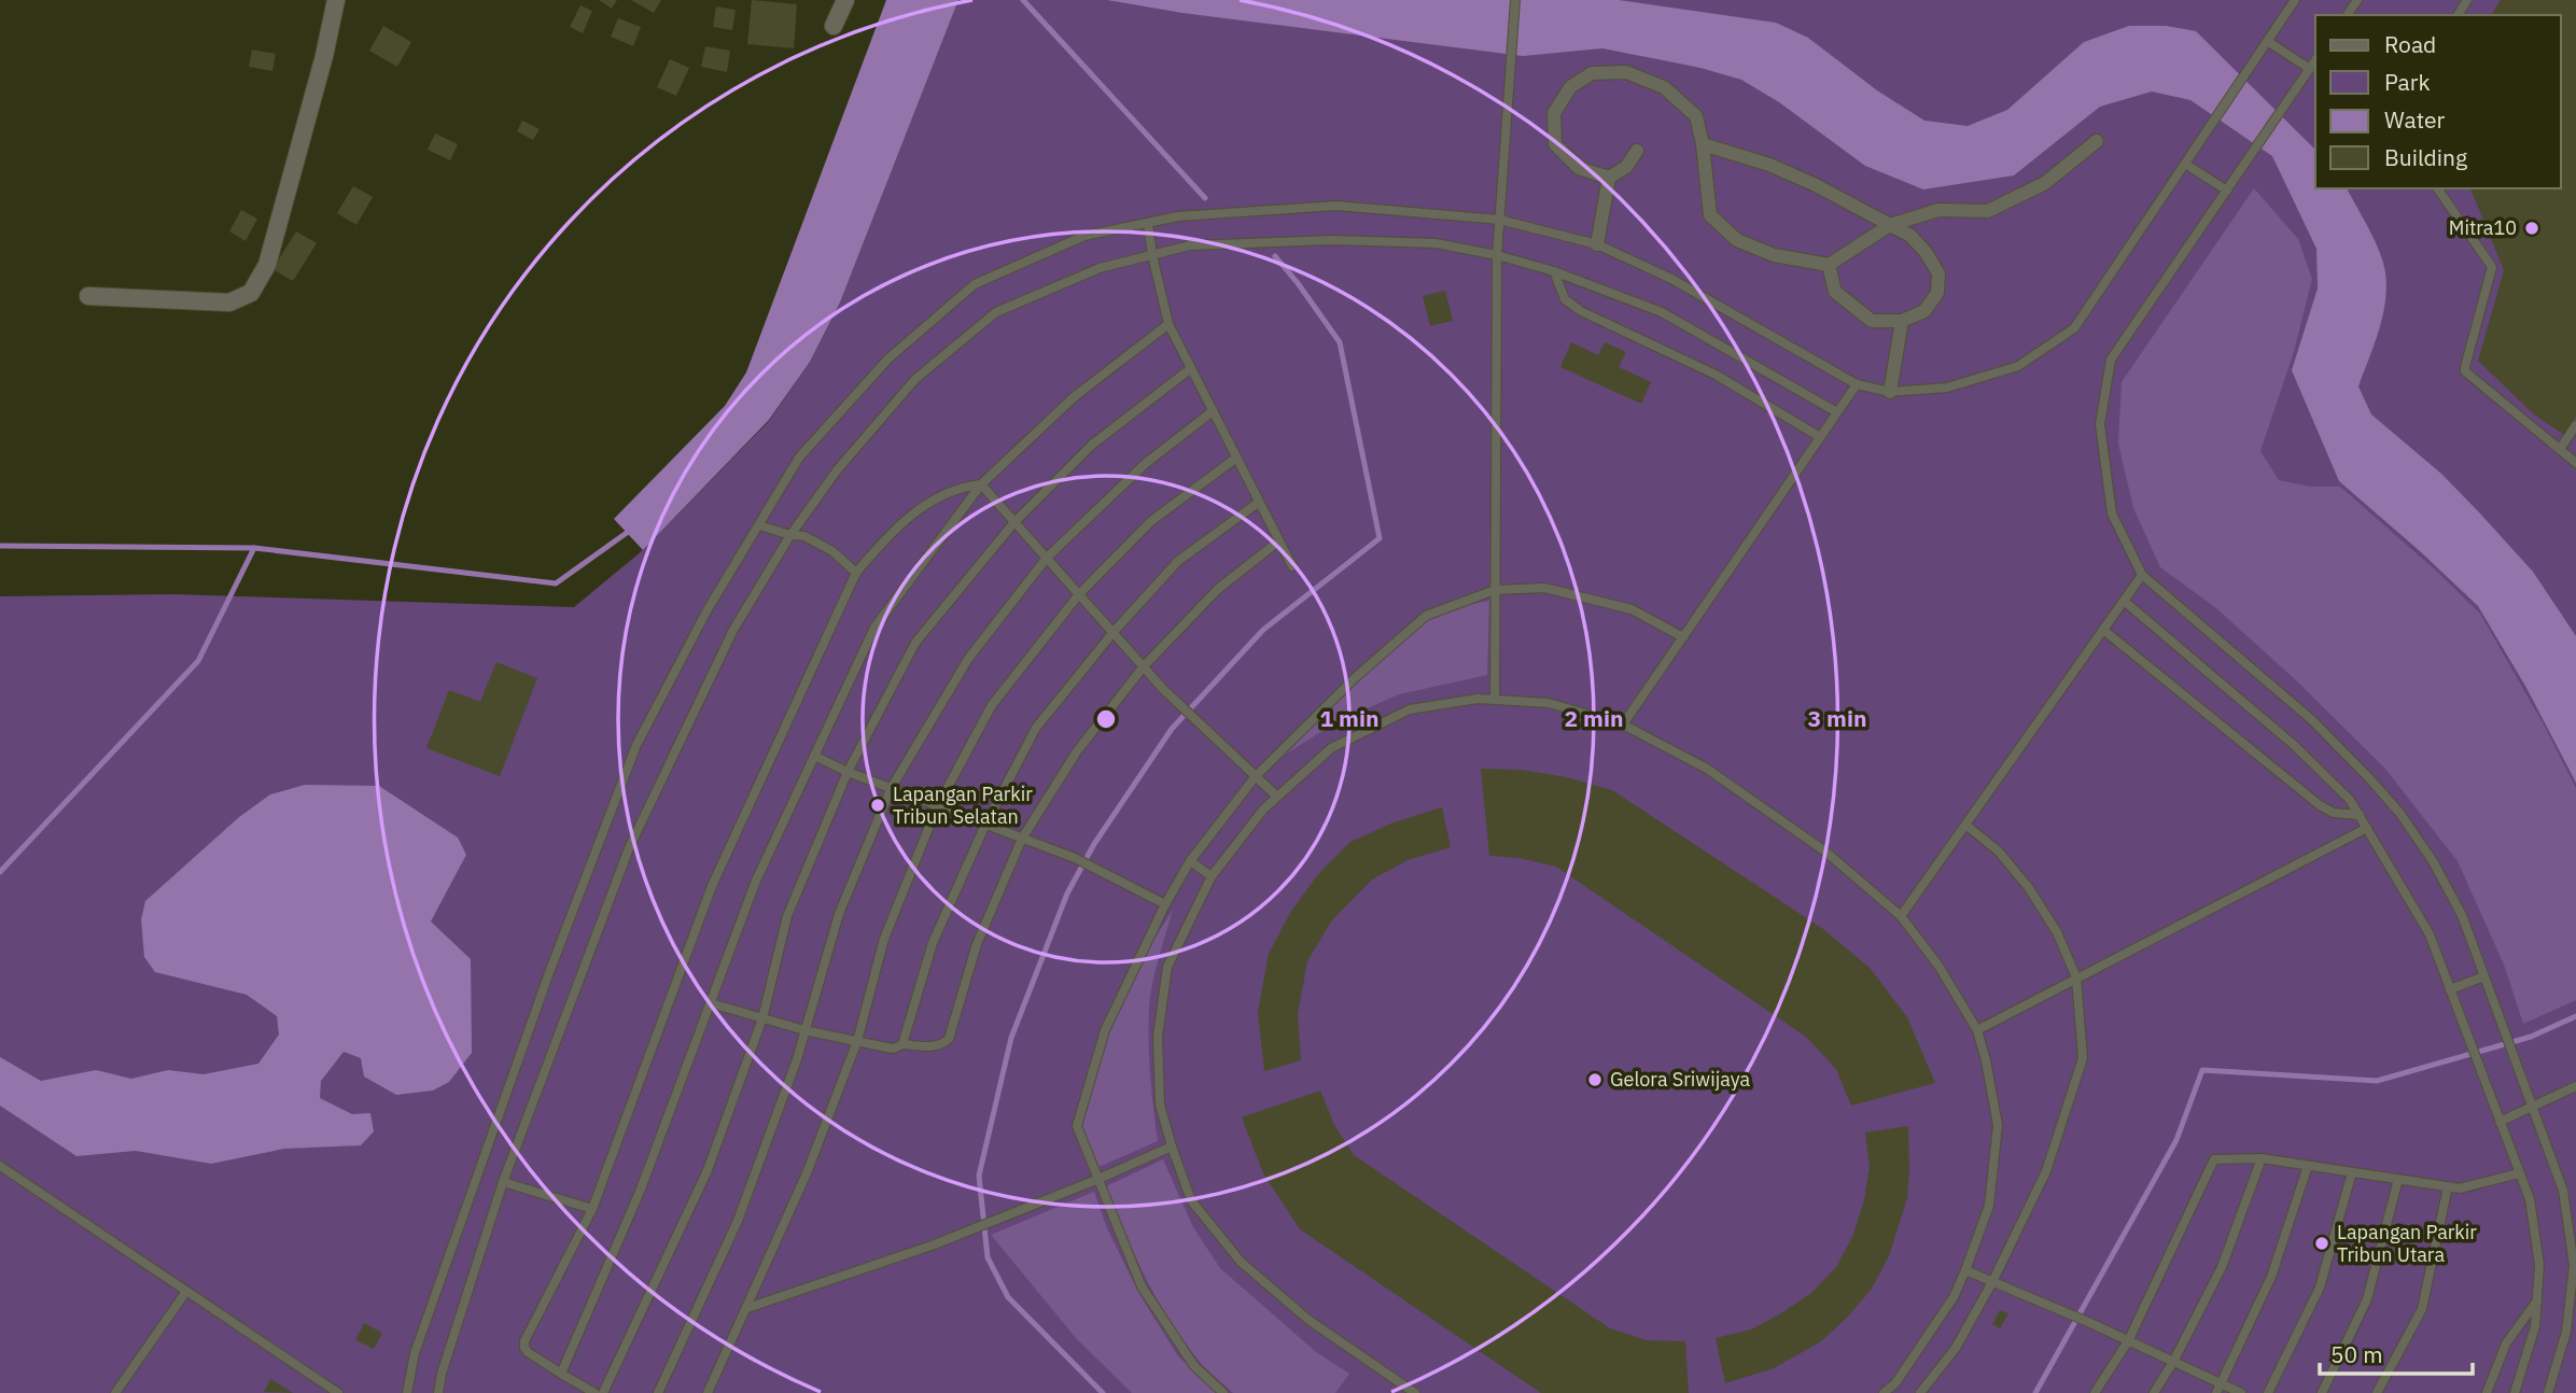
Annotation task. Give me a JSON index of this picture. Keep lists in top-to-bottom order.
{
  "places": [
    "Mitra10",
    "Lapangan Parkir Tribun Selatan",
    "Gelora Sriwijaya",
    "Lapangan Parkir Tribun Utara"
  ],
  "legend": [
    "Road",
    "Park",
    "Water",
    "Building"
  ],
  "scale_bar": "50 m",
  "rings": ["1 min", "2 min", "3 min"]
}
